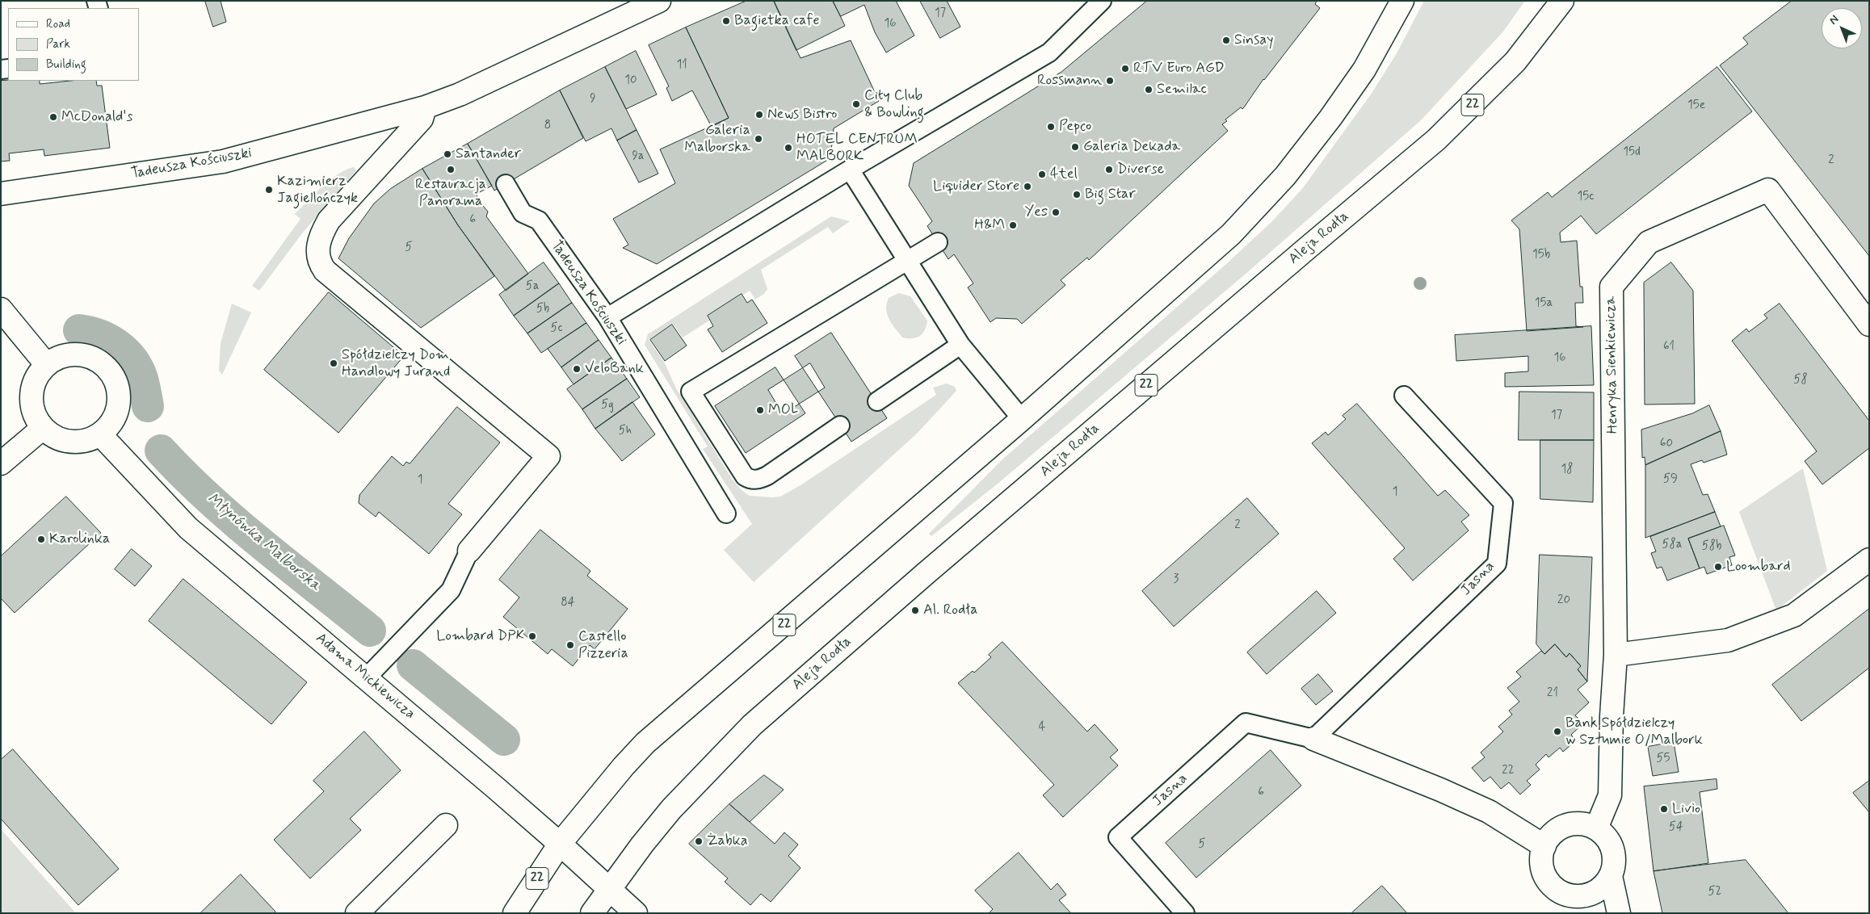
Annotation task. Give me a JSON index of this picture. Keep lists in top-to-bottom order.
{
  "streets": {
    "street": [
      "22",
      "Tadeusza Kościuszki",
      "Aleja Rodła",
      "Henryka Sienkiewicza",
      "Jasna",
      "Adama Mickiewicza"
    ]
  },
  "crossings": [
    ["22", "Adama Mickiewicza"],
    ["Aleja Rodła", "Adama Mickiewicza"],
    ["Henryka Sienkiewicza", "Jasna"]
  ],
  "water": ["Młynówka Malborska"],
  "places": [
    "Bagietka cafe",
    "Sinsay",
    "RTV Euro AGD",
    "Rossmann",
    "Semilac",
    "City Club & Bowling",
    "News Bistro",
    "McDonald's",
    "Pepco",
    "Galeria Malborska",
    "Galeria Dekada",
    "HOTEL CENTRUM MALBORK",
    "Santander",
    "Restauracja Panorama",
    "Diverse",
    "4tel",
    "Liquider Store",
    "Kazimierz Jagiellończyk",
    "Big Star",
    "Yes",
    "H&M",
    "Spółdzielczy Dom Handlowy Jurand",
    "VeloBank",
    "MOL",
    "Karolinka",
    "Loombard",
    "Al. Rodła",
    "Lombard DPK",
    "Castello Pizzeria",
    "Bank Spółdzielczy w Sztumie O/Malbork",
    "Livio",
    "Żabka"
  ],
  "house_numbers": [
    "17",
    "16",
    "11",
    "10",
    "9",
    "15e",
    "8",
    "15d",
    "9a",
    "2",
    "15c",
    "6",
    "5",
    "15b",
    "5a",
    "15a",
    "5b",
    "5c",
    "61",
    "16",
    "58",
    "5g",
    "17",
    "5h",
    "60",
    "18",
    "59",
    "1",
    "1",
    "2",
    "58a",
    "58b",
    "3",
    "20",
    "84",
    "21",
    "4",
    "55",
    "22",
    "6",
    "54",
    "5",
    "52"
  ],
  "legend": ["Road", "Park", "Building"],
  "north": "top left"
}
